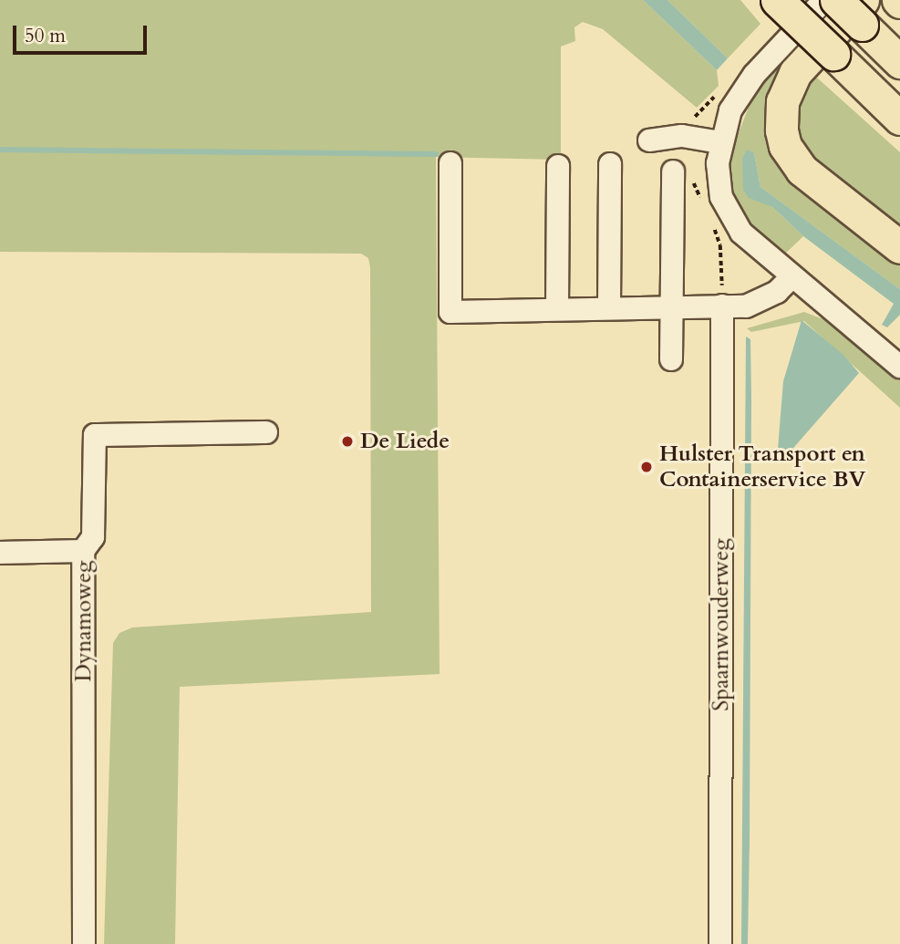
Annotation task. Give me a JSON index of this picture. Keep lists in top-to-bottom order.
{
  "streets": {
    "street": ["Dynamoweg", "Spaarnwouderweg"]
  },
  "places": ["De Liede", "Hulster Transport en Containerservice BV"],
  "scale_bar": "50 m"
}
